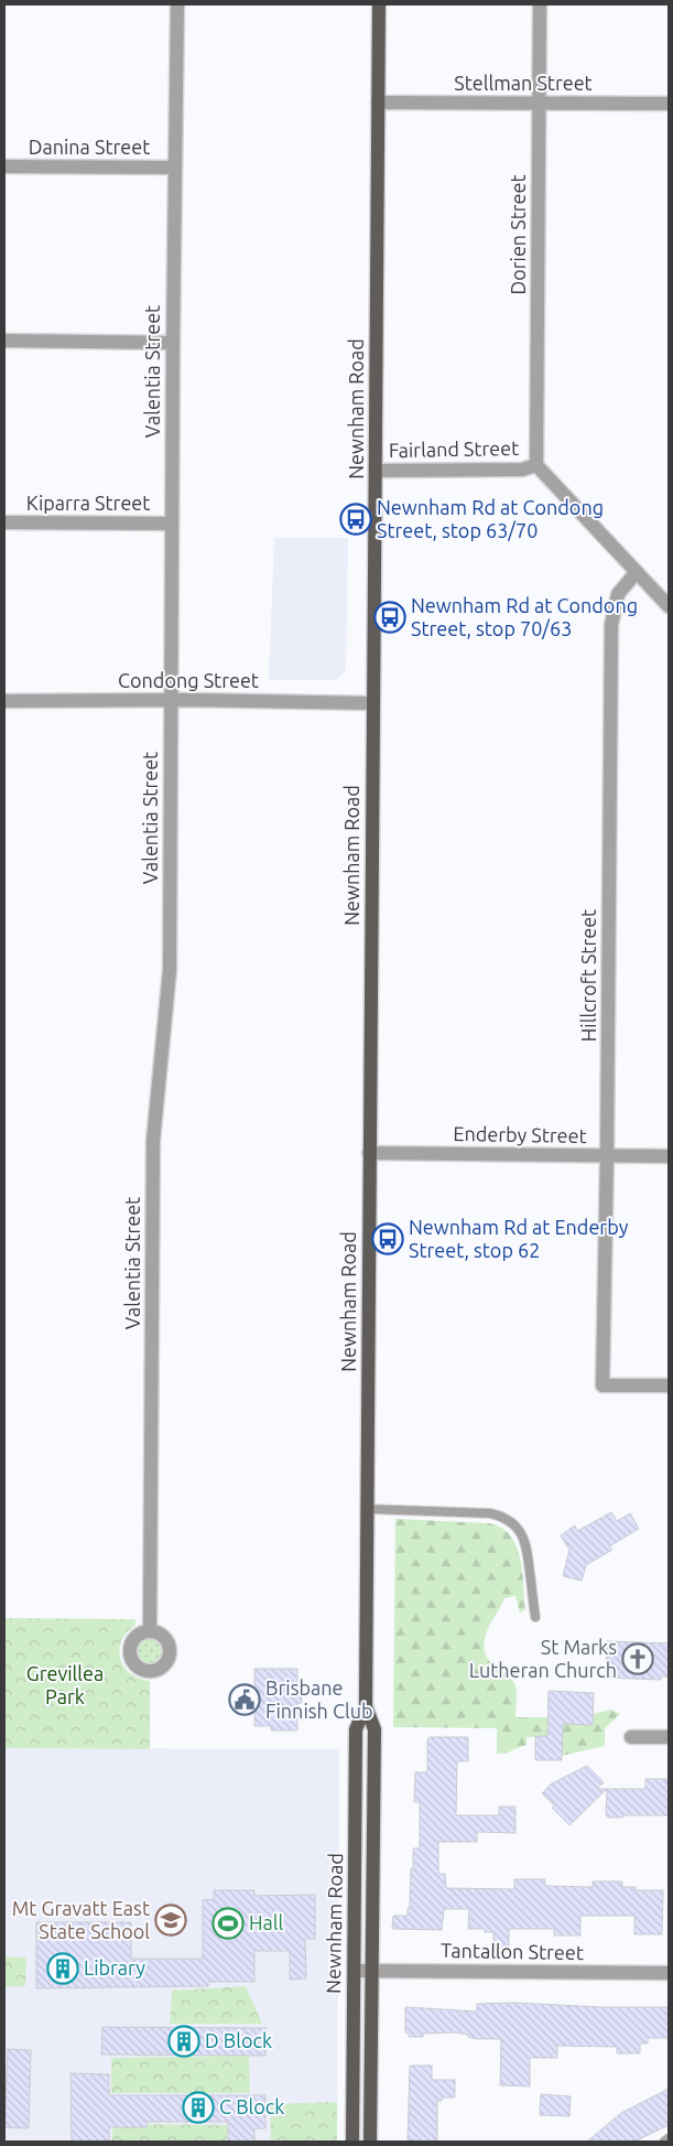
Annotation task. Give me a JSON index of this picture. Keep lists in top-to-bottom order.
{
  "streets": {
    "main road": ["Newnham Road"],
    "street": [
      "Stellman Street",
      "Danina Street",
      "Dorien Street",
      "Valentia Street",
      "Fairland Street",
      "Kiparra Street",
      "Condong Street",
      "Hillcroft Street",
      "Enderby Street",
      "Tantallon Street"
    ]
  },
  "crossings": [
    ["Stellman Street", "Dorien Street"],
    ["Stellman Street", "Newnham Road"],
    ["Danina Street", "Valentia Street"],
    ["Dorien Street", "Fairland Street"],
    ["Valentia Street", "Kiparra Street"],
    ["Valentia Street", "Condong Street"],
    ["Newnham Road", "Fairland Street"],
    ["Newnham Road", "Condong Street"],
    ["Newnham Road", "Enderby Street"],
    ["Newnham Road", "Tantallon Street"],
    ["Fairland Street", "Hillcroft Street"],
    ["Hillcroft Street", "Enderby Street"]
  ],
  "parks": ["Grevillea Park"],
  "places": {
    "bus stop": ["Newnham Rd at Condong Street, stop 63/70", "Newnham Rd at Condong Street, stop 70/63", "Newnham Rd at Enderby Street, stop 62"],
    "church": ["St Marks Lutheran Church"],
    "public building": ["Brisbane Finnish Club"],
    "school or university": ["Mt Gravatt East State School"],
    "sports": ["Hall"],
    "building": ["Library", "D Block", "C Block"]
  }
}
